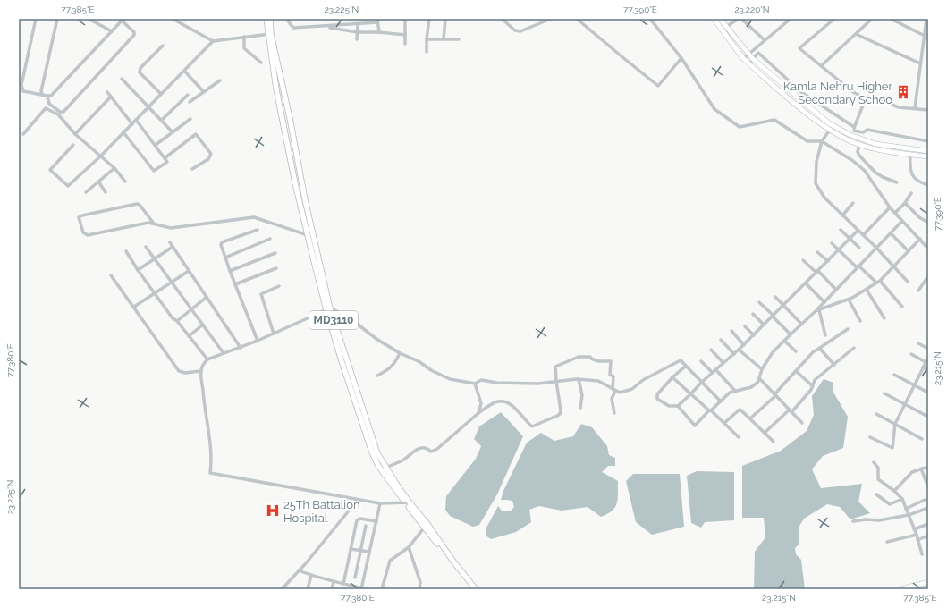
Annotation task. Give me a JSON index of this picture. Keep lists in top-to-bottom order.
{
  "streets": {
    "main road": ["MD3110"]
  },
  "places": {
    "building": ["Kamla Nehru Higher Secondary Schoo"],
    "hospital": ["25Th Battalion Hospital"]
  },
  "coordinates": [
    "77.385°E",
    "23.225°N",
    "77.390°E",
    "23.220°N",
    "77.380°E",
    "23.215°N"
  ]
}
